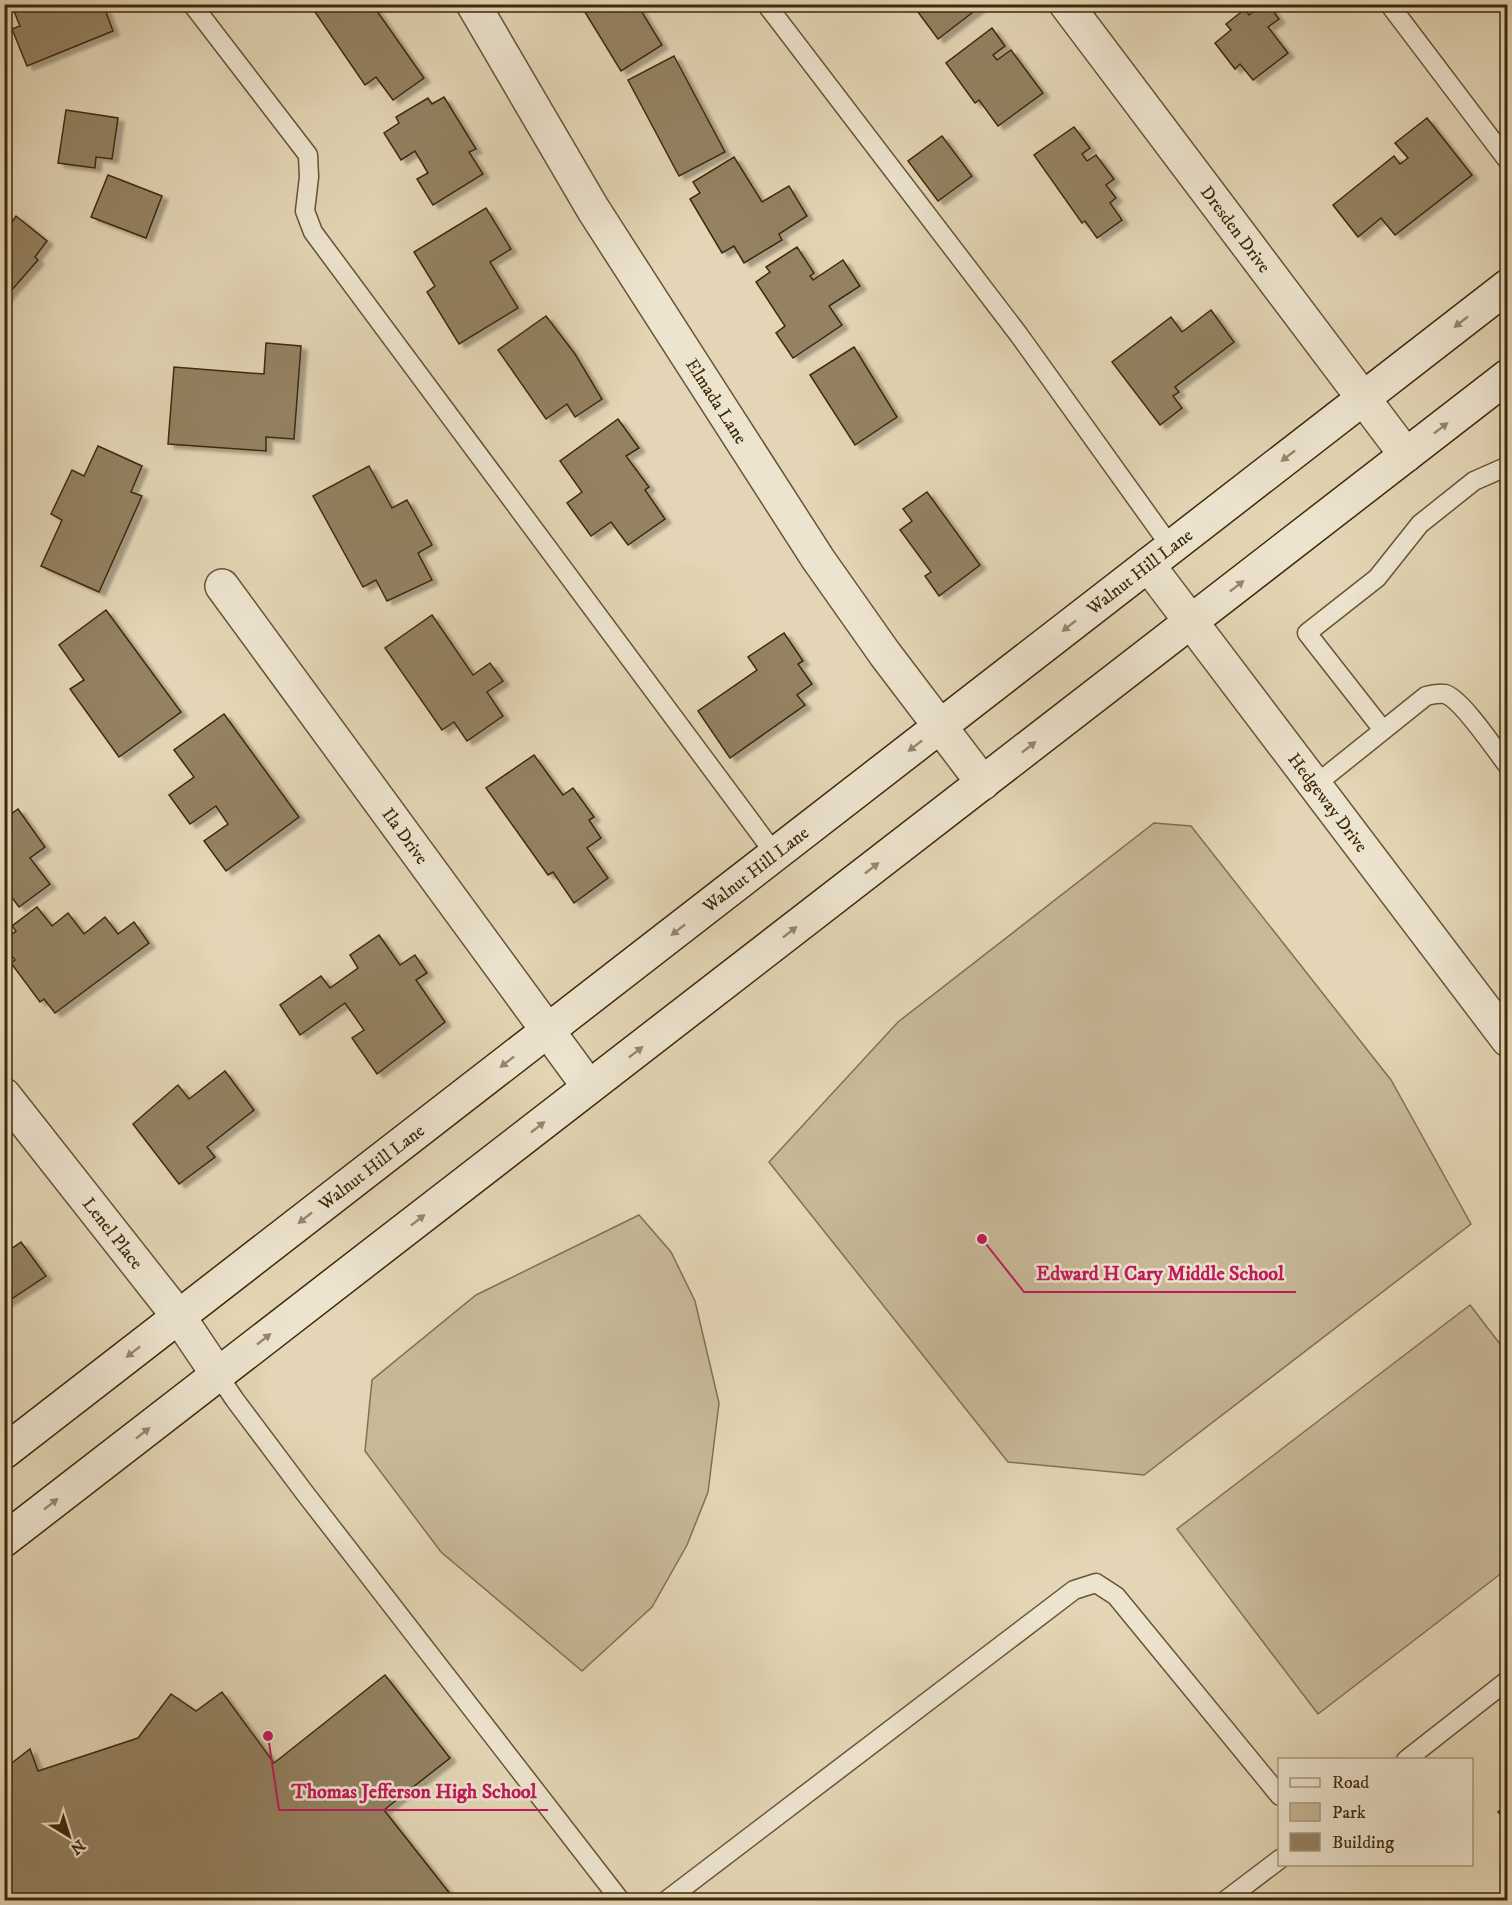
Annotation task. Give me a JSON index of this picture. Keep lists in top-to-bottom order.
{
  "streets": {
    "main road": [
      "Dresden Drive",
      "Elmada Lane",
      "Walnut Hill Lane",
      "Hedgeway Drive",
      "Ila Drive",
      "Lenel Place"
    ]
  },
  "crossings": [
    ["Dresden Drive", "Walnut Hill Lane"],
    ["Elmada Lane", "Walnut Hill Lane"],
    ["Walnut Hill Lane", "Hedgeway Drive"],
    ["Walnut Hill Lane", "Ila Drive"],
    ["Walnut Hill Lane", "Lenel Place"]
  ],
  "places": ["Edward H Cary Middle School", "Thomas Jefferson High School"],
  "legend": ["Road", "Park", "Building"],
  "north": "bottom right"
}
